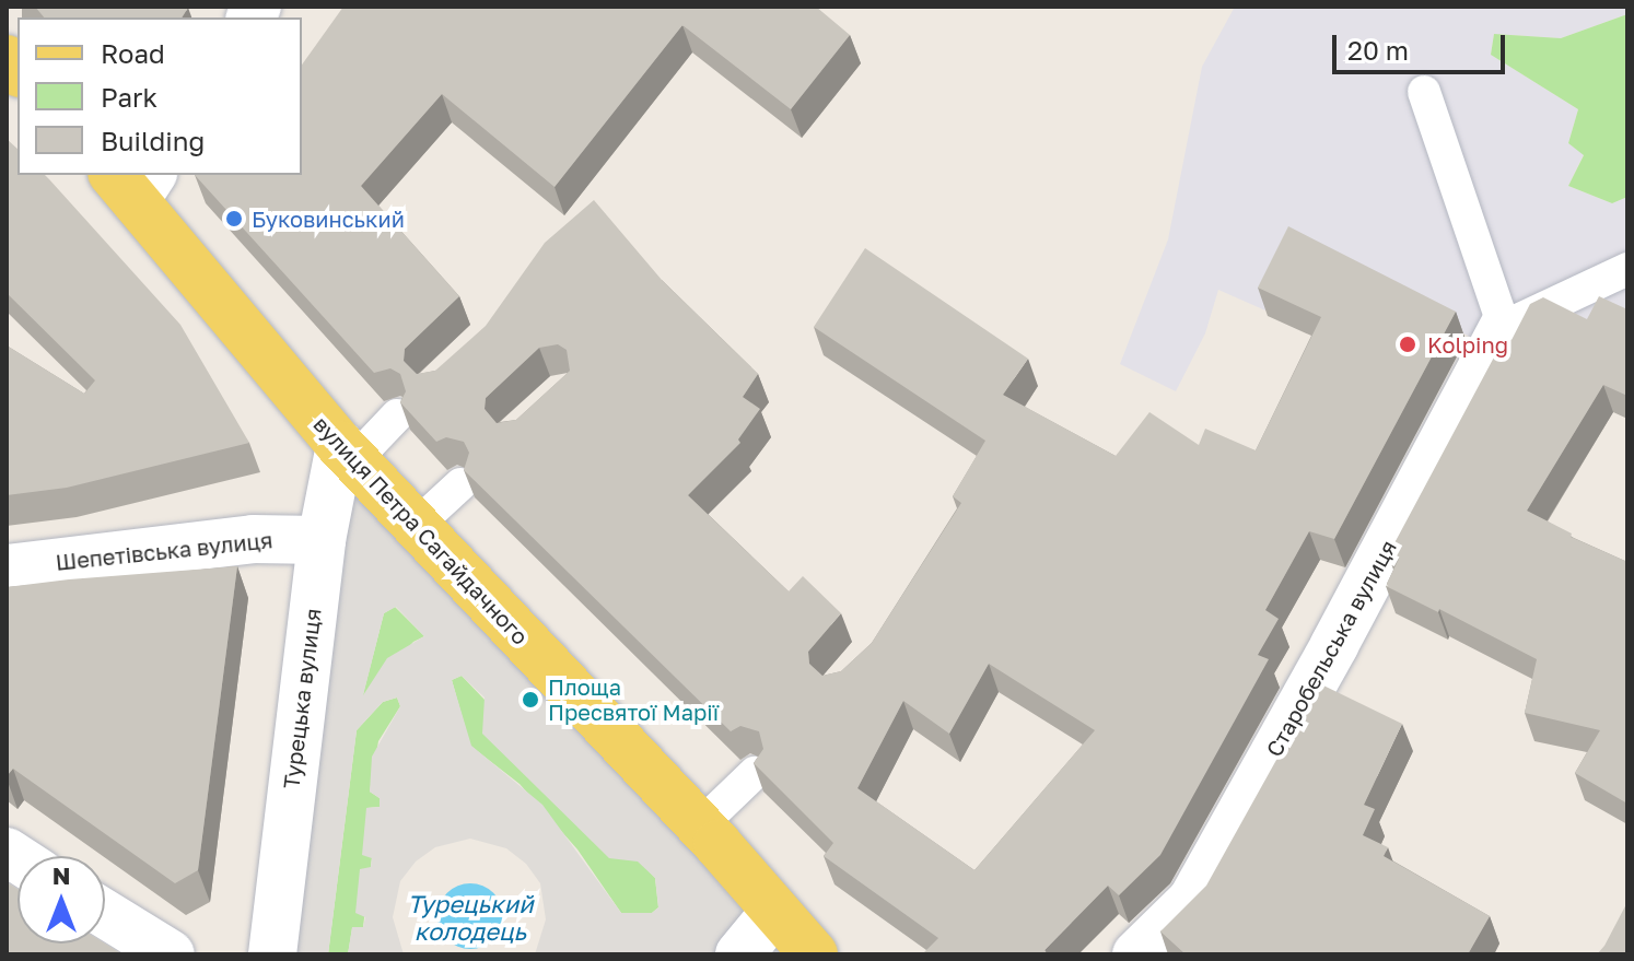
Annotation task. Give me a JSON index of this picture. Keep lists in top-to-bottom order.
{
  "streets": {
    "main road": ["вулиця Петра Сагайдачного"],
    "street": ["Шепетівська вулиця", "Старобельська вулиця", "Турецька вулиця"]
  },
  "crossings": [
    ["вулиця Петра Сагайдачного", "Турецька вулиця"],
    ["Шепетівська вулиця", "Турецька вулиця"]
  ],
  "water": ["Турецький колодець"],
  "places": ["Буковинський", "Kolping", "Площа Пресвятої Марії"],
  "legend": ["Road", "Park", "Building"],
  "scale_bar": "20 m",
  "north": "top"
}
